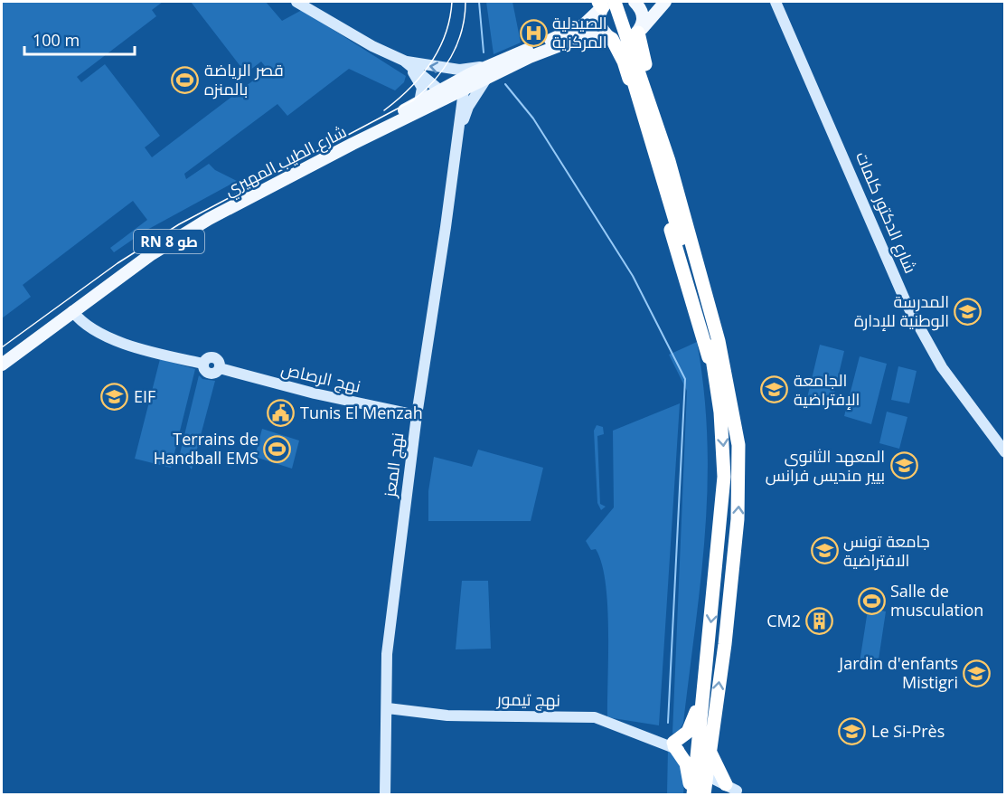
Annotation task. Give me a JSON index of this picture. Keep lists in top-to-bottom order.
{
  "streets": {
    "main road": ["شارع الطيب المهيري", "RN 8 طو"],
    "street": [
      "شارع الدكتور كلمات",
      "نهج الرصاص",
      "نهج المعز",
      "نهج تيمور"
    ]
  },
  "crossings": [
    ["شارع الطيب المهيري", "نهج الرصاص"],
    ["شارع الطيب المهيري", "نهج المعز"],
    ["نهج الرصاص", "نهج المعز"],
    ["نهج المعز", "نهج تيمور"]
  ],
  "places": {
    "hospital": ["الصيدلية المركزية"],
    "sports": ["قصر الرياضة بالمنزه", "Terrains de Handball EMS", "Salle de musculation"],
    "school or university": [
      "المدرسة الوطنية للإدارة",
      "الجامعة الإفتراضية",
      "EIF",
      "المعهد الثانوي بيير منديس فرانس",
      "جامعة تونس الافتراضية",
      "Jardin d'enfants Mistigri",
      "Le Si-Près"
    ],
    "public building": ["Tunis El Menzah"],
    "building": ["CM2"]
  },
  "scale_bar": "100 m"
}
